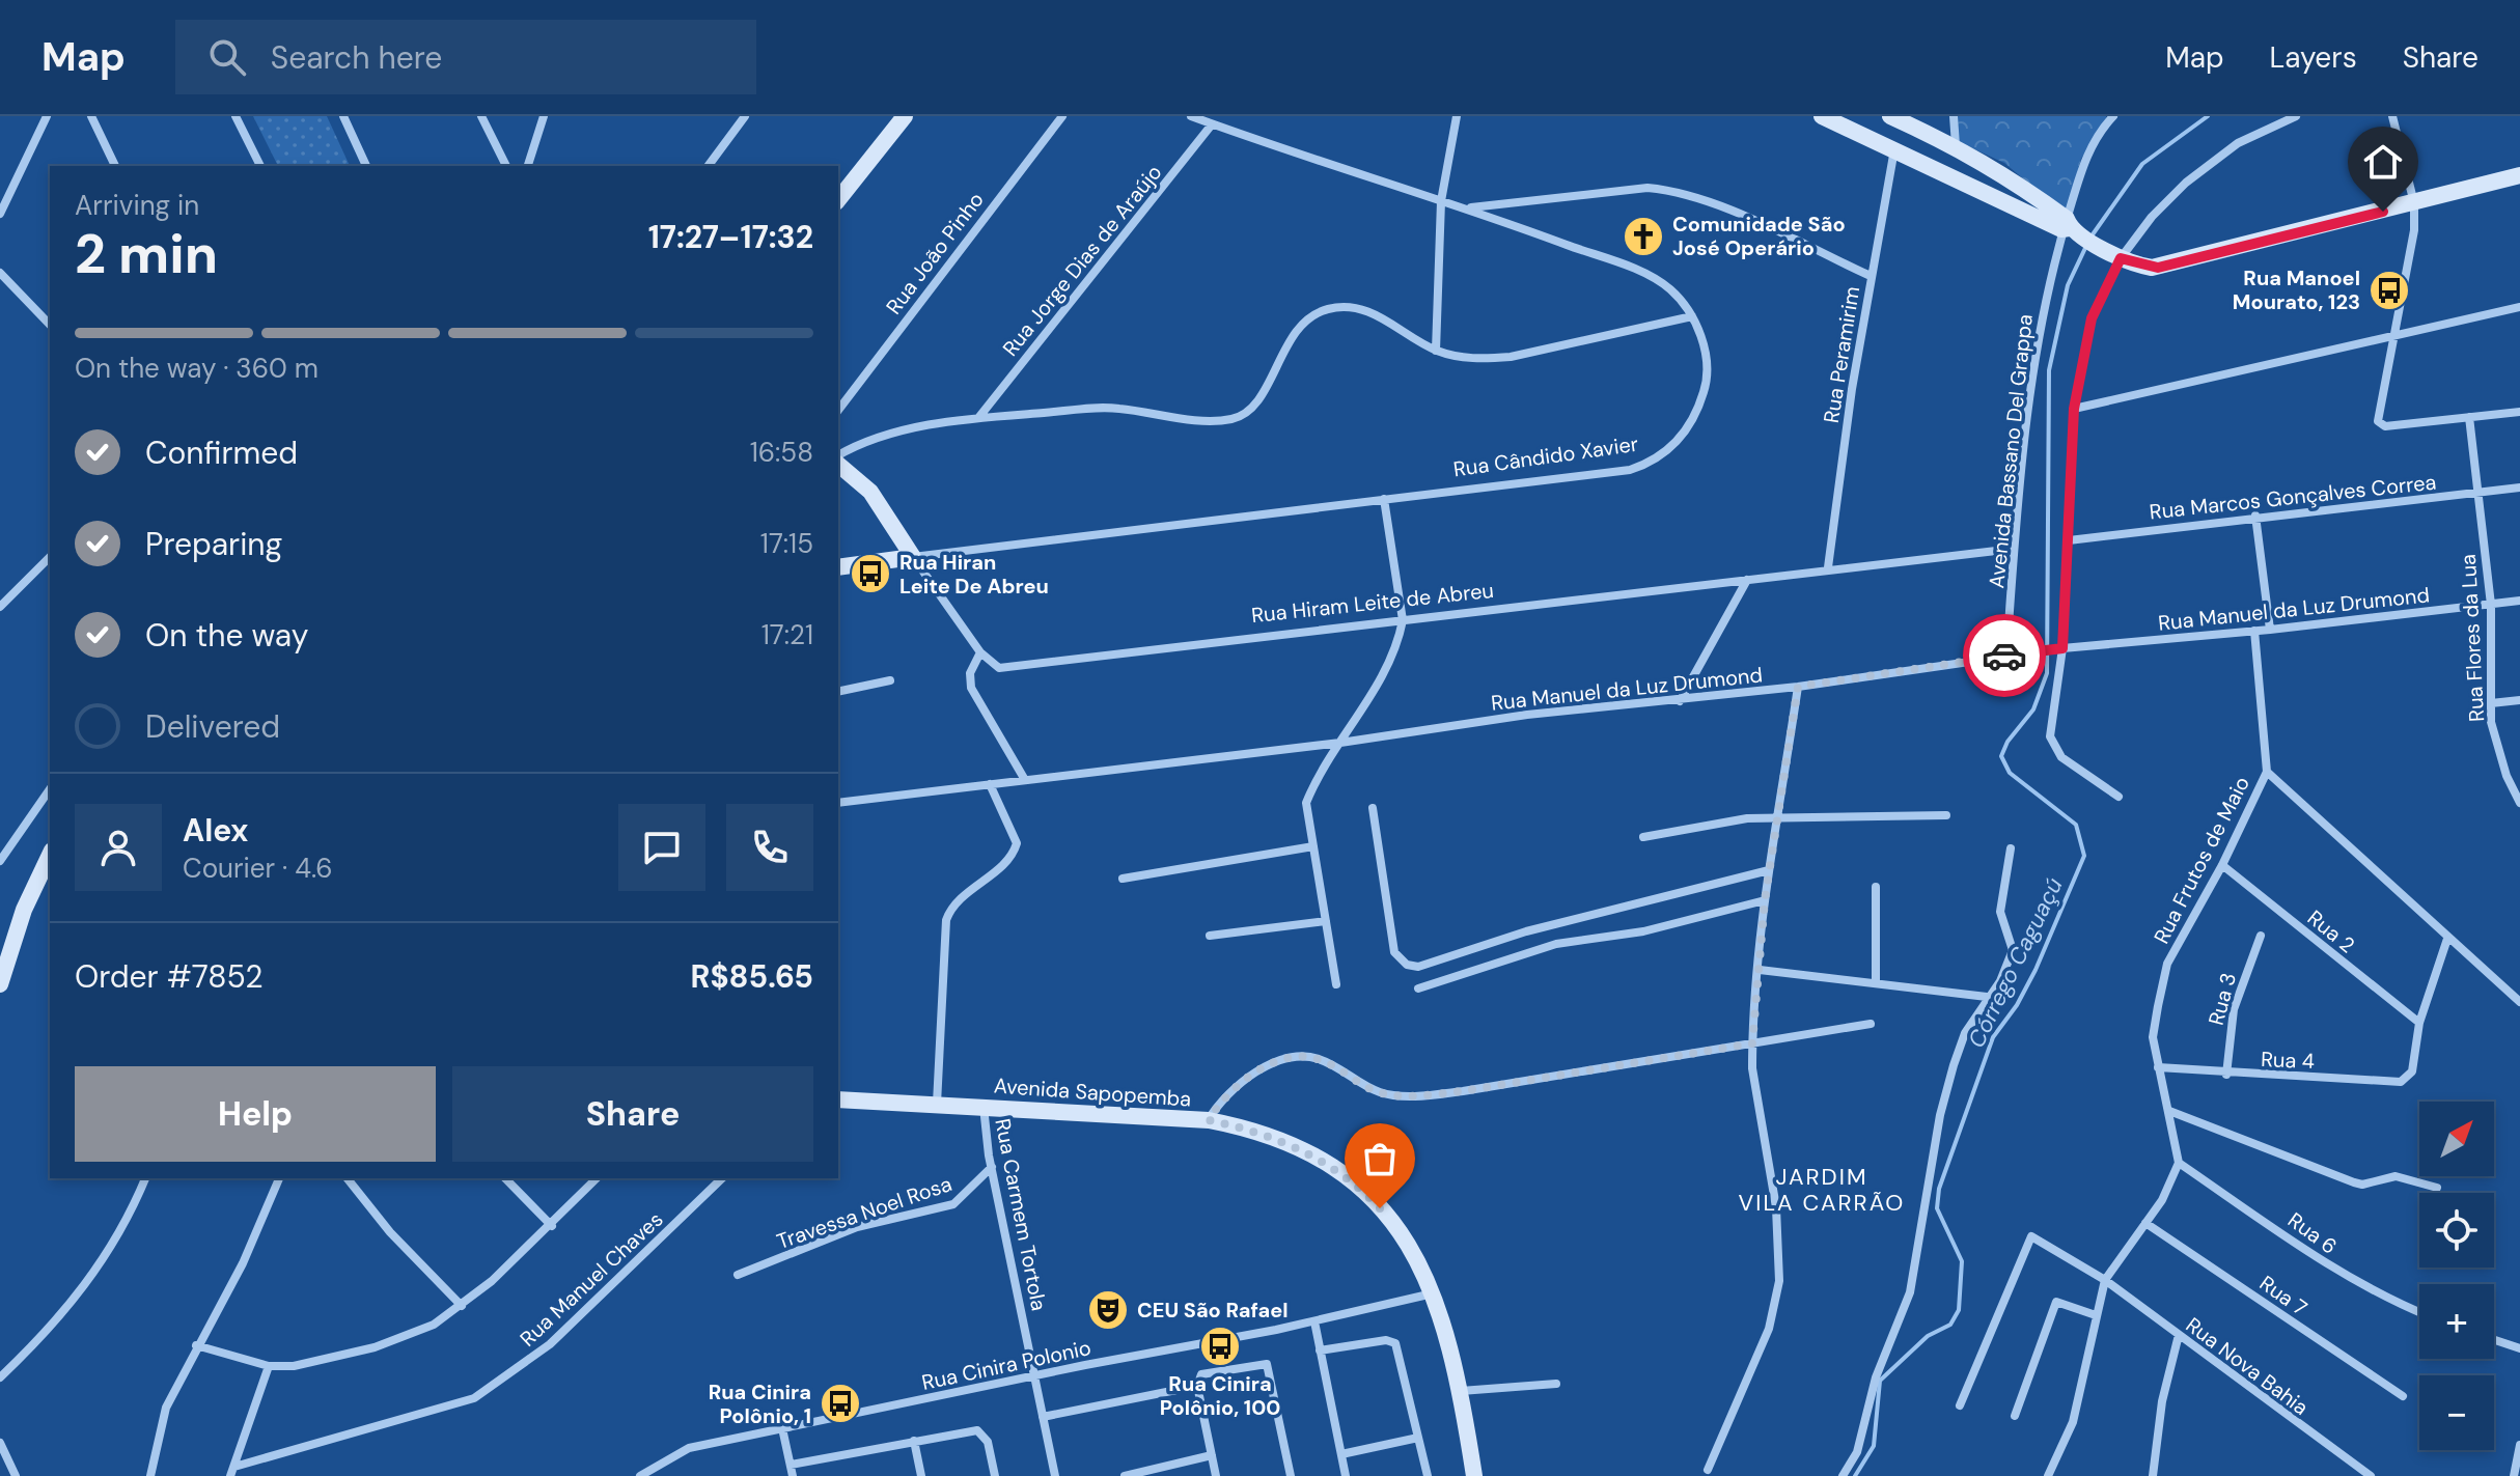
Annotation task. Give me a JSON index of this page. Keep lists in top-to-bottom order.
{
  "streets": {
    "main road": ["Rua Cândido Xavier", "Avenida Sapopemba"],
    "street": [
      "Rua João Pinho",
      "Rua Jorge Dias de Araújo",
      "Rua Peramirim",
      "Avenida Bassano Del Grappa",
      "Rua Marcos Gonçalves Correa",
      "Rua Hiram Leite de Abreu",
      "Rua Manuel da Luz Drumond",
      "Rua Flores da Lua",
      "Rua Frutos de Maio",
      "Rua 2",
      "Rua 3",
      "Rua 4",
      "Travessa Noel Rosa",
      "Rua Carmem Tortola",
      "Rua 6",
      "Rua Manuel Chaves",
      "Rua 7",
      "Rua Cinira Polonio",
      "Rua Nova Bahia"
    ]
  },
  "crossings": [
    ["Rua Jorge Dias de Araújo", "Rua Cândido Xavier"],
    ["Rua Peramirim", "Rua Hiram Leite de Abreu"],
    ["Avenida Bassano Del Grappa", "Rua Hiram Leite de Abreu"],
    ["Avenida Bassano Del Grappa", "Rua Manuel da Luz Drumond"],
    ["Rua Marcos Gonçalves Correa", "Rua Flores da Lua"],
    ["Rua Manuel da Luz Drumond", "Rua Flores da Lua"],
    ["Rua Frutos de Maio", "Rua 2"],
    ["Rua Frutos de Maio", "Rua 4"],
    ["Rua Frutos de Maio", "Rua 6"],
    ["Rua 2", "Rua 4"],
    ["Rua 3", "Rua 4"],
    ["Avenida Sapopemba", "Rua Carmem Tortola"],
    ["Avenida Sapopemba", "Rua Cinira Polonio"],
    ["Travessa Noel Rosa", "Rua Carmem Tortola"],
    ["Rua Carmem Tortola", "Rua Cinira Polonio"]
  ],
  "districts": ["JARDIM VILA CARRÃO"],
  "water": ["Córrego Caguaçú"],
  "places": {
    "church": ["Comunidade São José Operário"],
    "bus stop": [
      "Rua Manoel Mourato, 123",
      "Rua Hiran Leite De Abreu",
      "Rua Cinira Polônio, 100",
      "Rua Cinira Polônio, 1"
    ],
    "theatre": ["CEU São Rafael"]
  },
  "north": "top right",
  "page": {
    "header": "Map",
    "search": "Search here",
    "nav": ["Map", "Layers", "Share"],
    "heading": ["2 min", "Arriving in", "17:27–17:32"],
    "panel": [
      "Alex",
      "Courier · 4.6",
      "Order #7852",
      "R$85.65"
    ],
    "bar": "On the way · 360 m",
    "list": [
      ["Confirmed", "16:58"],
      ["Preparing", "17:15"],
      ["On the way", "17:21"],
      "Delivered"
    ],
    "buttons": ["Help", "Share"],
    "map_buttons": ["+", "−"]
  }
}
